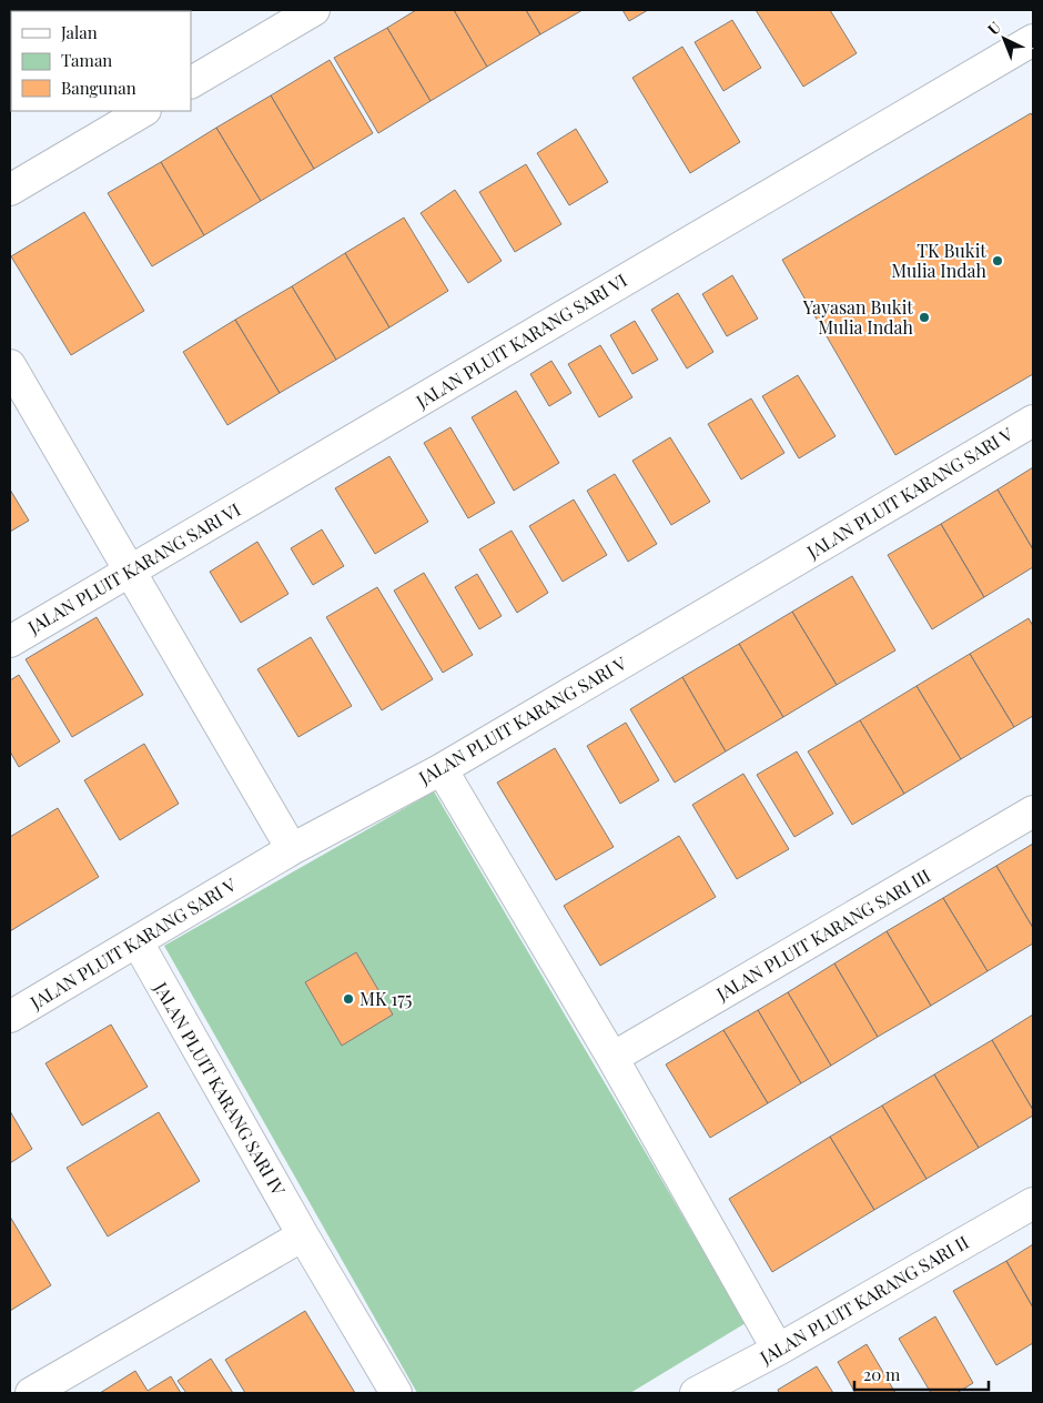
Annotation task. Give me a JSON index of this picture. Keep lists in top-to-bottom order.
{
  "streets": {
    "street": [
      "JALAN PLUIT KARANG SARI VI",
      "JALAN PLUIT KARANG SARI V",
      "JALAN PLUIT KARANG SARI III",
      "JALAN PLUIT KARANG SARI IV",
      "JALAN PLUIT KARANG SARI II"
    ]
  },
  "crossings": [
    ["JALAN PLUIT KARANG SARI V", "JALAN PLUIT KARANG SARI IV"]
  ],
  "places": ["TK Bukit Mulia Indah", "Yayasan Bukit Mulia Indah", "MK 175"],
  "legend": ["Jalan", "Taman", "Bangunan"],
  "scale_bar": "20 m",
  "north": "top left"
}
